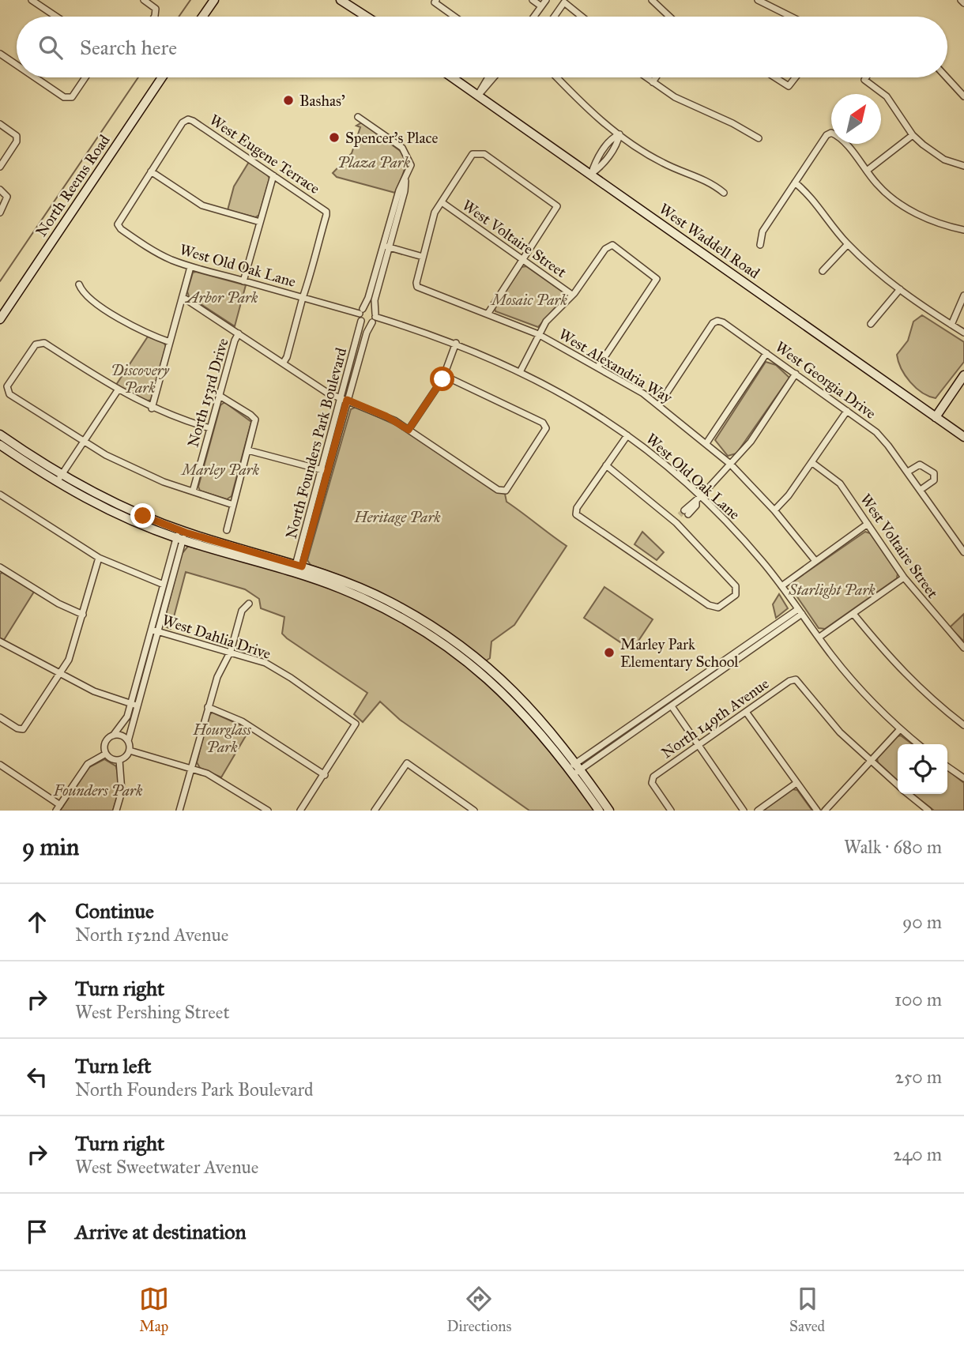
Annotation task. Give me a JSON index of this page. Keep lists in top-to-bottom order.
{
  "streets": {
    "main road": ["North Reems Road", "West Waddell Road"],
    "street": [
      "West Eugene Terrace",
      "West Voltaire Street",
      "West Old Oak Lane",
      "West Alexandria Way",
      "West Georgia Drive",
      "North 153rd Drive",
      "North Founders Park Boulevard",
      "West Dahlia Drive",
      "North 149th Avenue"
    ]
  },
  "crossings": [
    ["West Eugene Terrace", "West Old Oak Lane"],
    ["West Old Oak Lane", "North Founders Park Boulevard"],
    ["West Alexandria Way", "West Georgia Drive"]
  ],
  "parks": [
    "Plaza Park",
    "Arbor Park",
    "Mosaic Park",
    "Discovery Park",
    "Marley Park",
    "Heritage Park",
    "Starlight Park",
    "Hourglass Park",
    "Founders Park"
  ],
  "places": ["Bashas'", "Spencer's Place", "Marley Park Elementary School"],
  "north": "top right",
  "page": {
    "search": "Search here",
    "heading": ["9 min", "Walk · 680 m"],
    "list": [
      ["Continue", "North 152nd Avenue", "90 m"],
      ["Turn right", "West Pershing Street", "100 m"],
      ["Turn left", "North Founders Park Boulevard", "250 m"],
      ["Turn right", "West Sweetwater Avenue", "240 m"],
      "Arrive at destination"
    ],
    "nav": ["Map", "Directions", "Saved"]
  }
}
